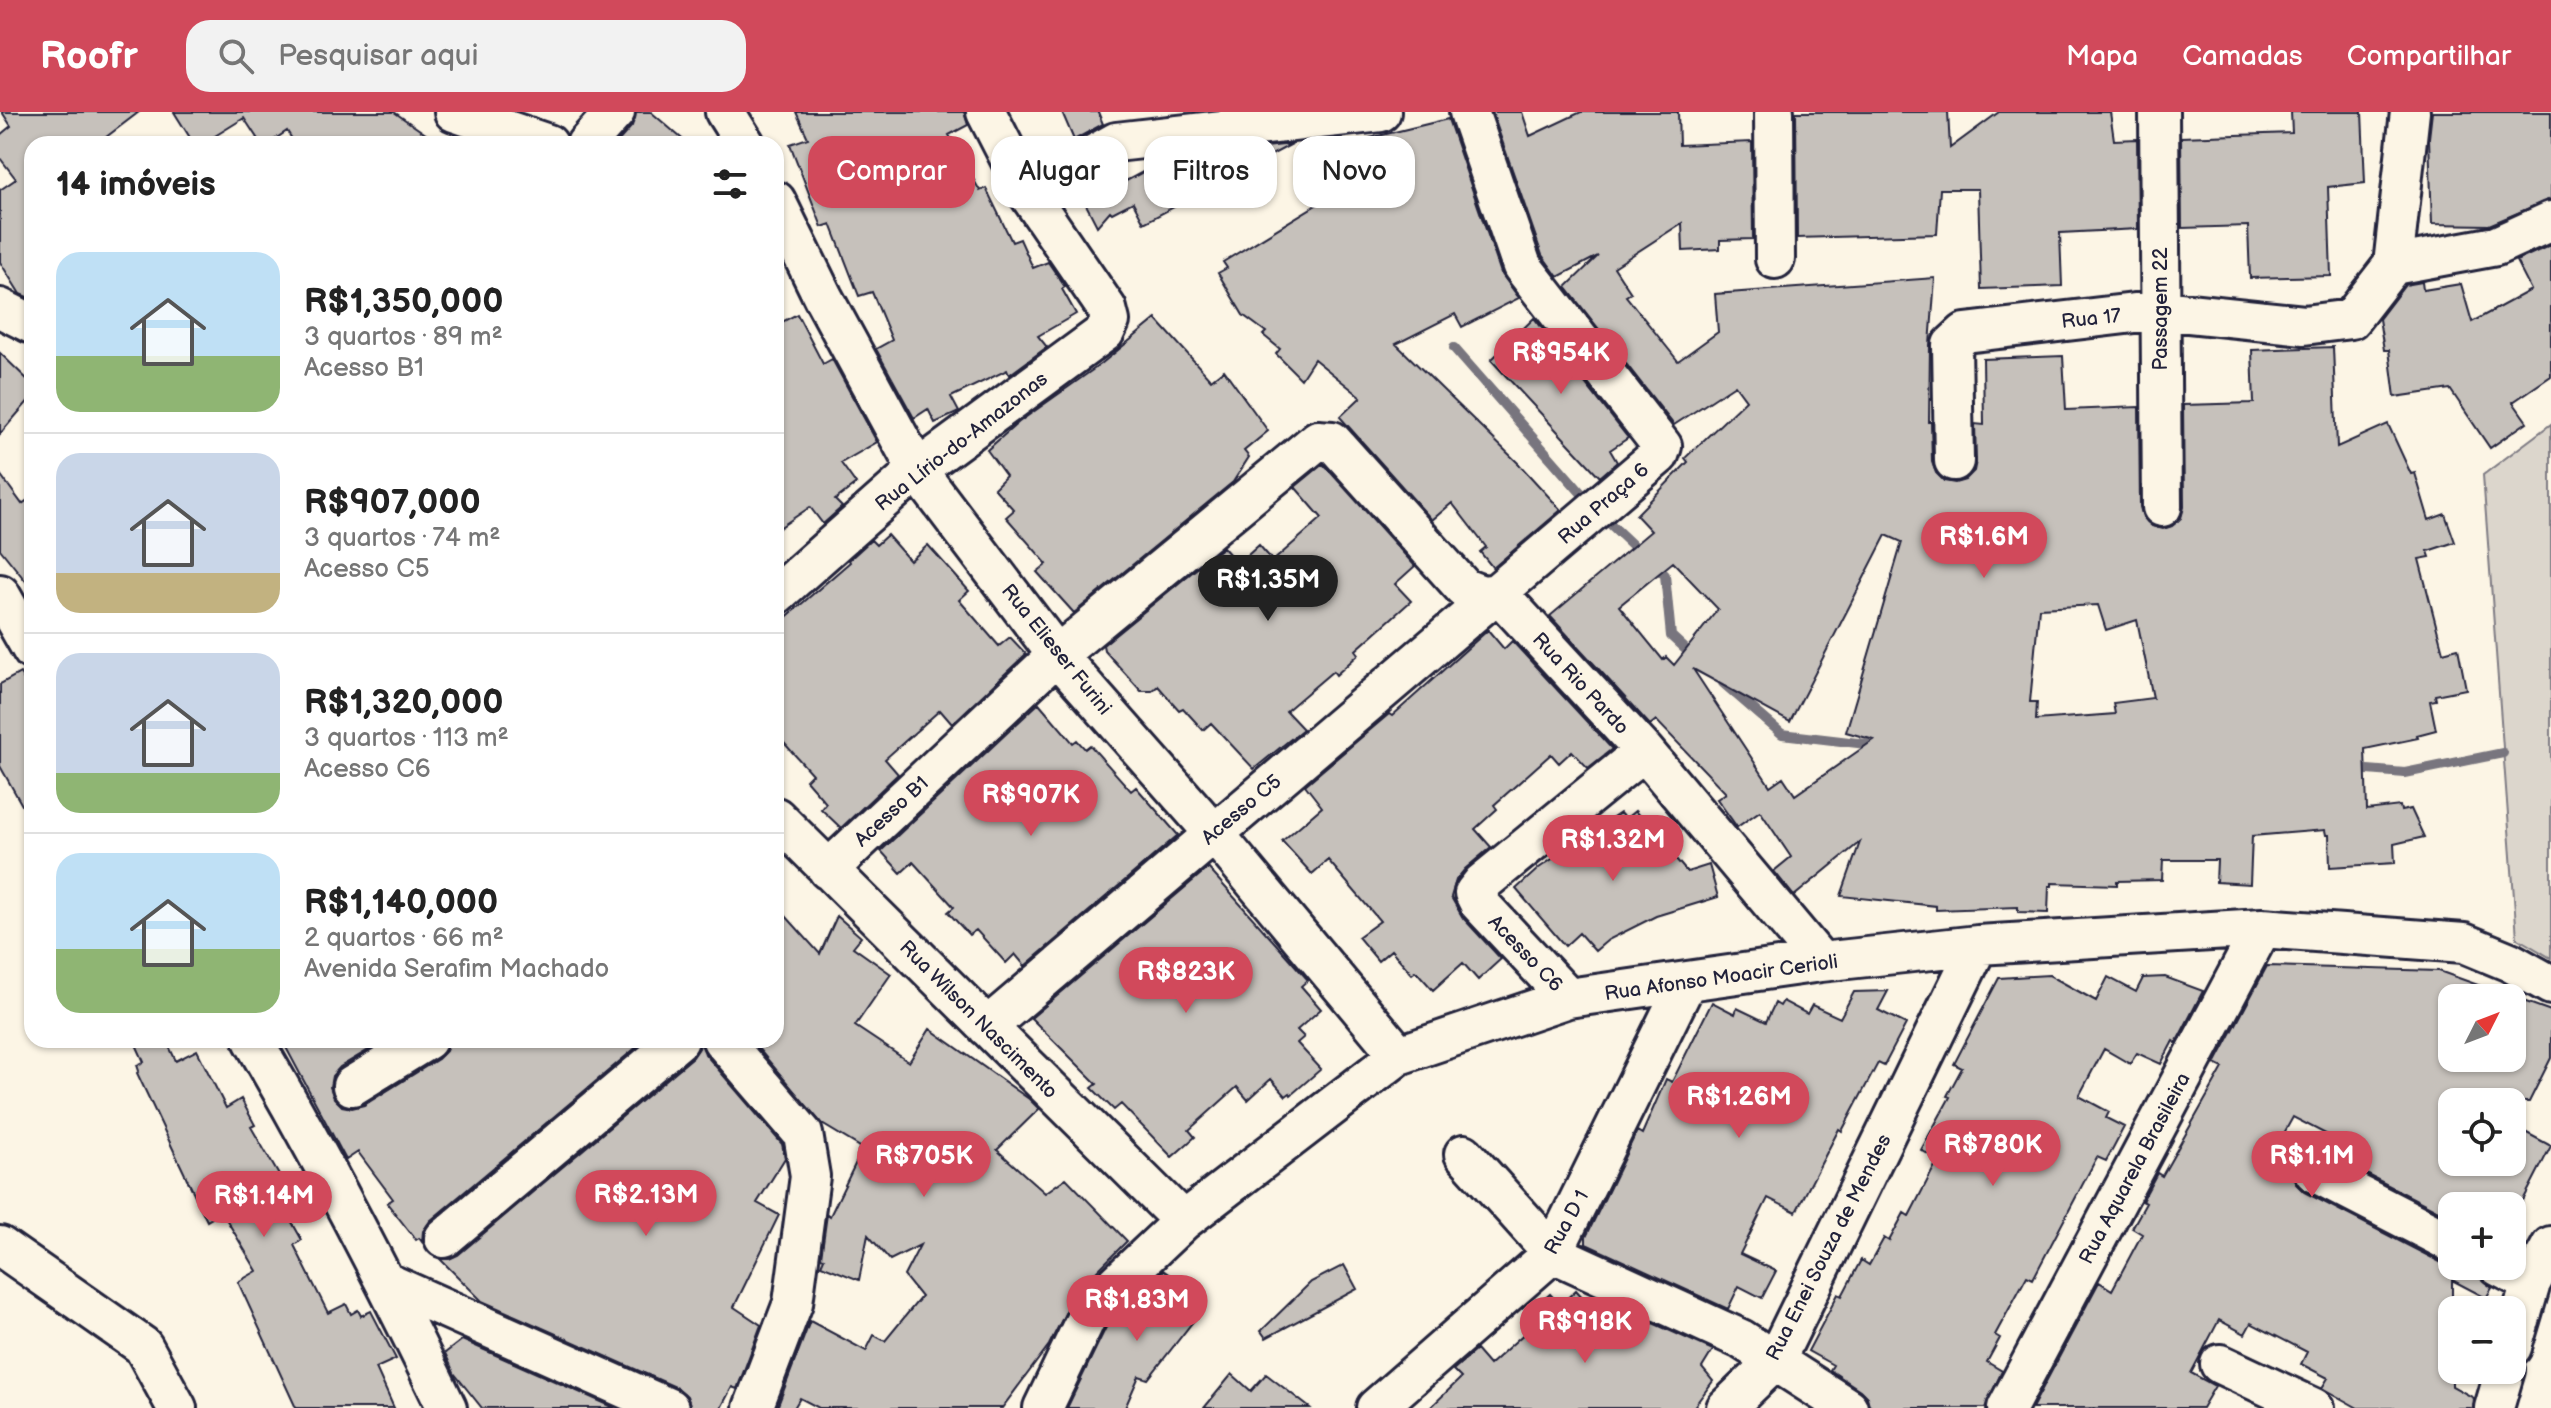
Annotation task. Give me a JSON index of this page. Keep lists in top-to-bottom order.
{
  "streets": {
    "street": [
      "Passagem 22",
      "Rua 17",
      "Rua Lírio-do-Amazonas",
      "Rua Praça 6",
      "Rua Elieser Furini",
      "Rua Rio Pardo",
      "Acesso C5",
      "Acesso B1",
      "Acesso C6",
      "Rua Afonso Moacir Cerioli",
      "Rua Wilson Nascimento",
      "Rua Aquarela Brasileira",
      "Rua D 1",
      "Rua Enei Souza de Mendes"
    ]
  },
  "crossings": [
    ["Passagem 22", "Rua 17"],
    ["Rua Lírio-do-Amazonas", "Rua Elieser Furini"],
    ["Rua Praça 6", "Rua Rio Pardo"],
    ["Rua Praça 6", "Acesso C5"],
    ["Rua Praça 6", "Acesso B1"],
    ["Rua Elieser Furini", "Acesso C5"],
    ["Rua Elieser Furini", "Acesso B1"],
    ["Rua Elieser Furini", "Rua Afonso Moacir Cerioli"],
    ["Rua Rio Pardo", "Acesso C5"],
    ["Rua Rio Pardo", "Acesso B1"],
    ["Rua Rio Pardo", "Acesso C6"],
    ["Rua Rio Pardo", "Rua Afonso Moacir Cerioli"],
    ["Acesso C5", "Acesso B1"],
    ["Acesso C5", "Rua Wilson Nascimento"],
    ["Acesso B1", "Rua Wilson Nascimento"],
    ["Acesso C6", "Rua Afonso Moacir Cerioli"],
    ["Rua Afonso Moacir Cerioli", "Rua Wilson Nascimento"],
    ["Rua Afonso Moacir Cerioli", "Rua Aquarela Brasileira"],
    ["Rua Afonso Moacir Cerioli", "Rua D 1"],
    ["Rua Afonso Moacir Cerioli", "Rua Enei Souza de Mendes"]
  ],
  "north": "top right",
  "page": {
    "header": "Roofr",
    "search": "Pesquisar aqui",
    "nav": ["Mapa", "Camadas", "Compartilhar"],
    "chip": [
      "Comprar",
      "Alugar",
      "Filtros",
      "Novo"
    ],
    "heading": "14 imóveis",
    "list": [
      {
        "name": "R$1,350,000",
        "note": "3 quartos · 89 m² · Acesso B1"
      },
      {
        "name": "R$907,000",
        "note": "3 quartos · 74 m² · Acesso C5"
      },
      {
        "name": "R$1,320,000",
        "note": "3 quartos · 113 m² · Acesso C6"
      },
      {
        "name": "R$1,140,000",
        "note": "2 quartos · 66 m² · Avenida Serafim Machado"
      }
    ],
    "price": [
      "R$954K",
      "R$1.6M",
      "R$1.35M",
      "R$907K",
      "R$1.32M",
      "R$823K",
      "R$1.26M",
      "R$780K",
      "R$705K",
      "R$1.1M",
      "R$2.13M",
      "R$1.14M",
      "R$1.83M",
      "R$918K"
    ],
    "map_buttons": ["+", "−"]
  }
}
